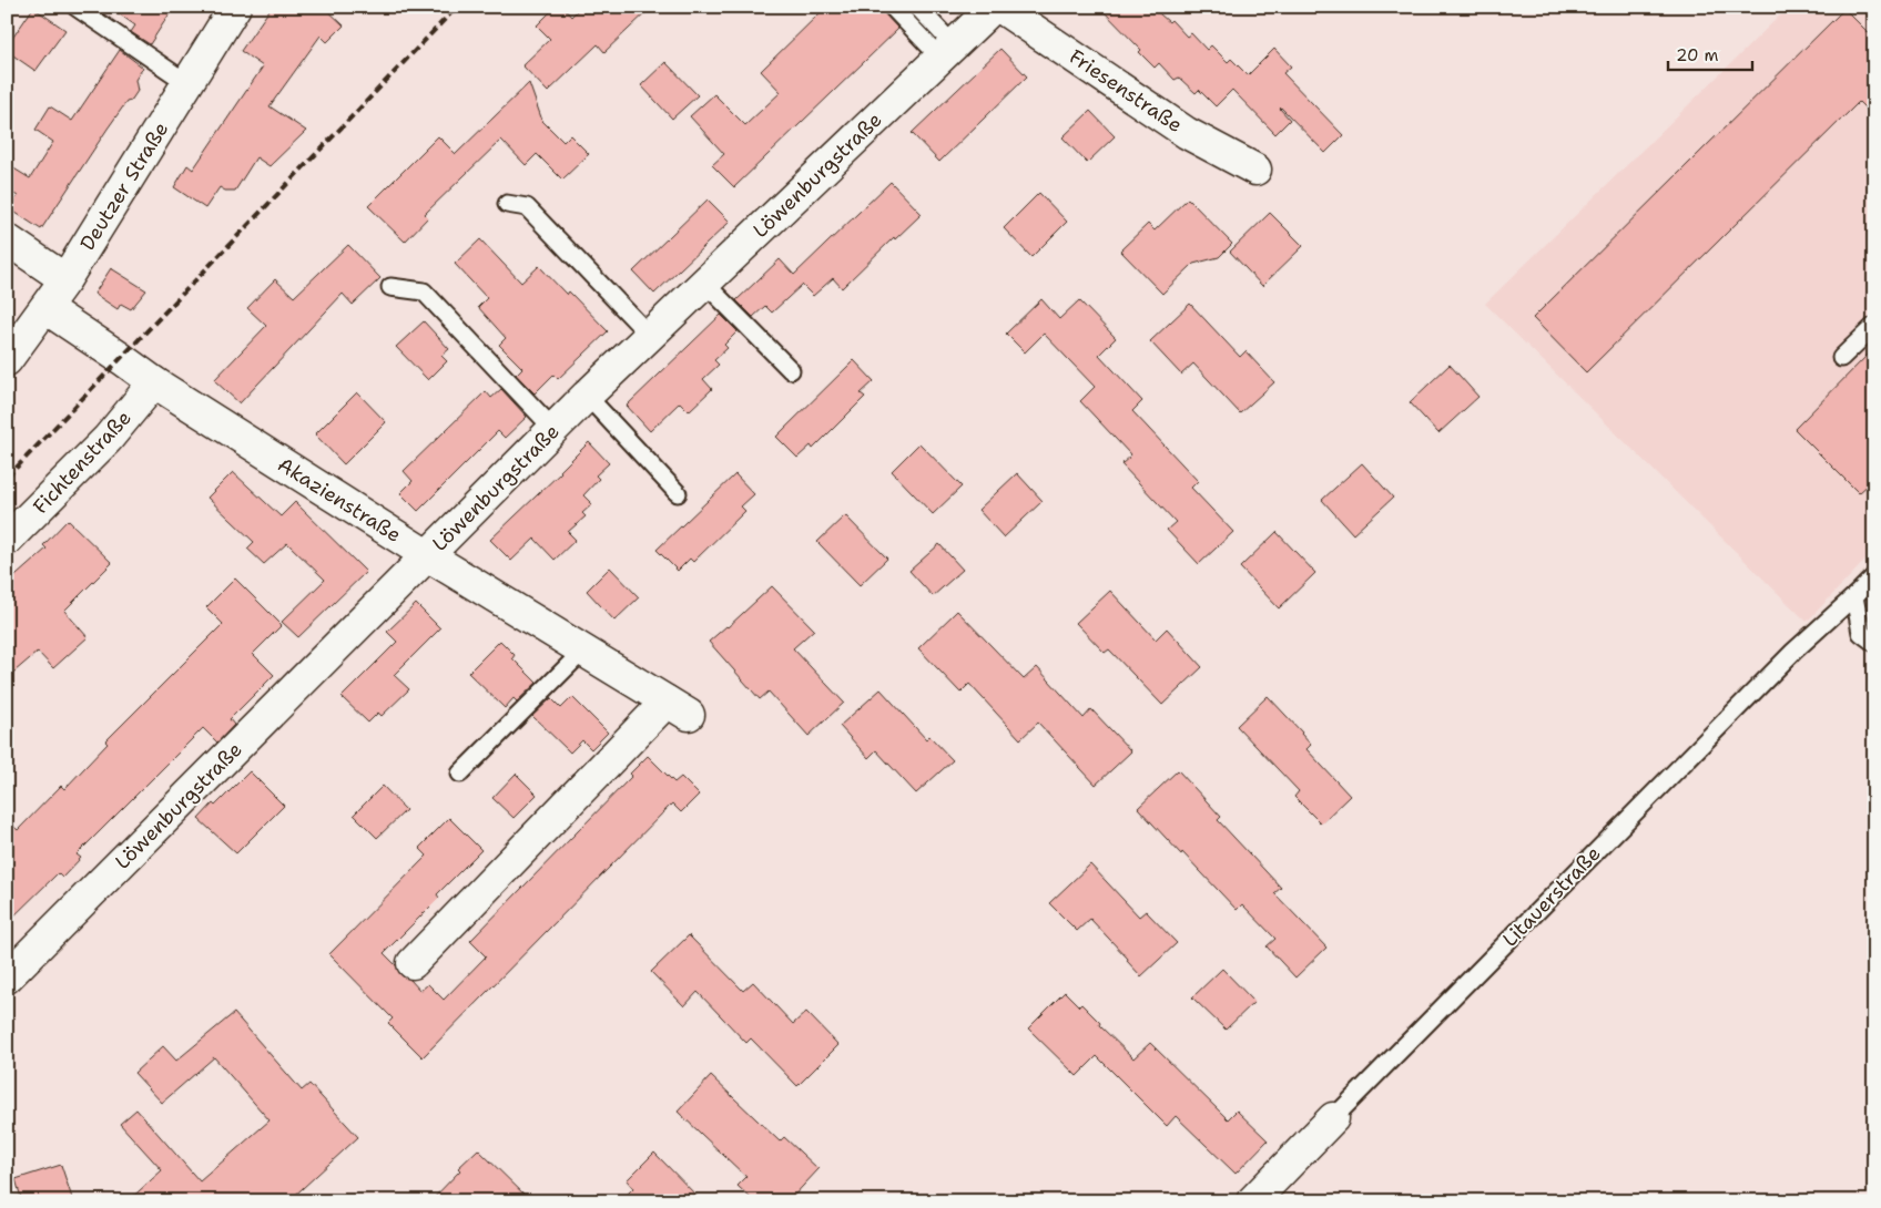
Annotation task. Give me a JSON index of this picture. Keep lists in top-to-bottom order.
{
  "streets": {
    "street": [
      "Friesenstraße",
      "Löwenburgstraße",
      "Deutzer Straße",
      "Fichtenstraße",
      "Akazienstraße",
      "Litauerstraße"
    ]
  },
  "crossings": [
    ["Löwenburgstraße", "Akazienstraße"],
    ["Deutzer Straße", "Akazienstraße"],
    ["Fichtenstraße", "Akazienstraße"]
  ],
  "scale_bar": "20 m"
}
